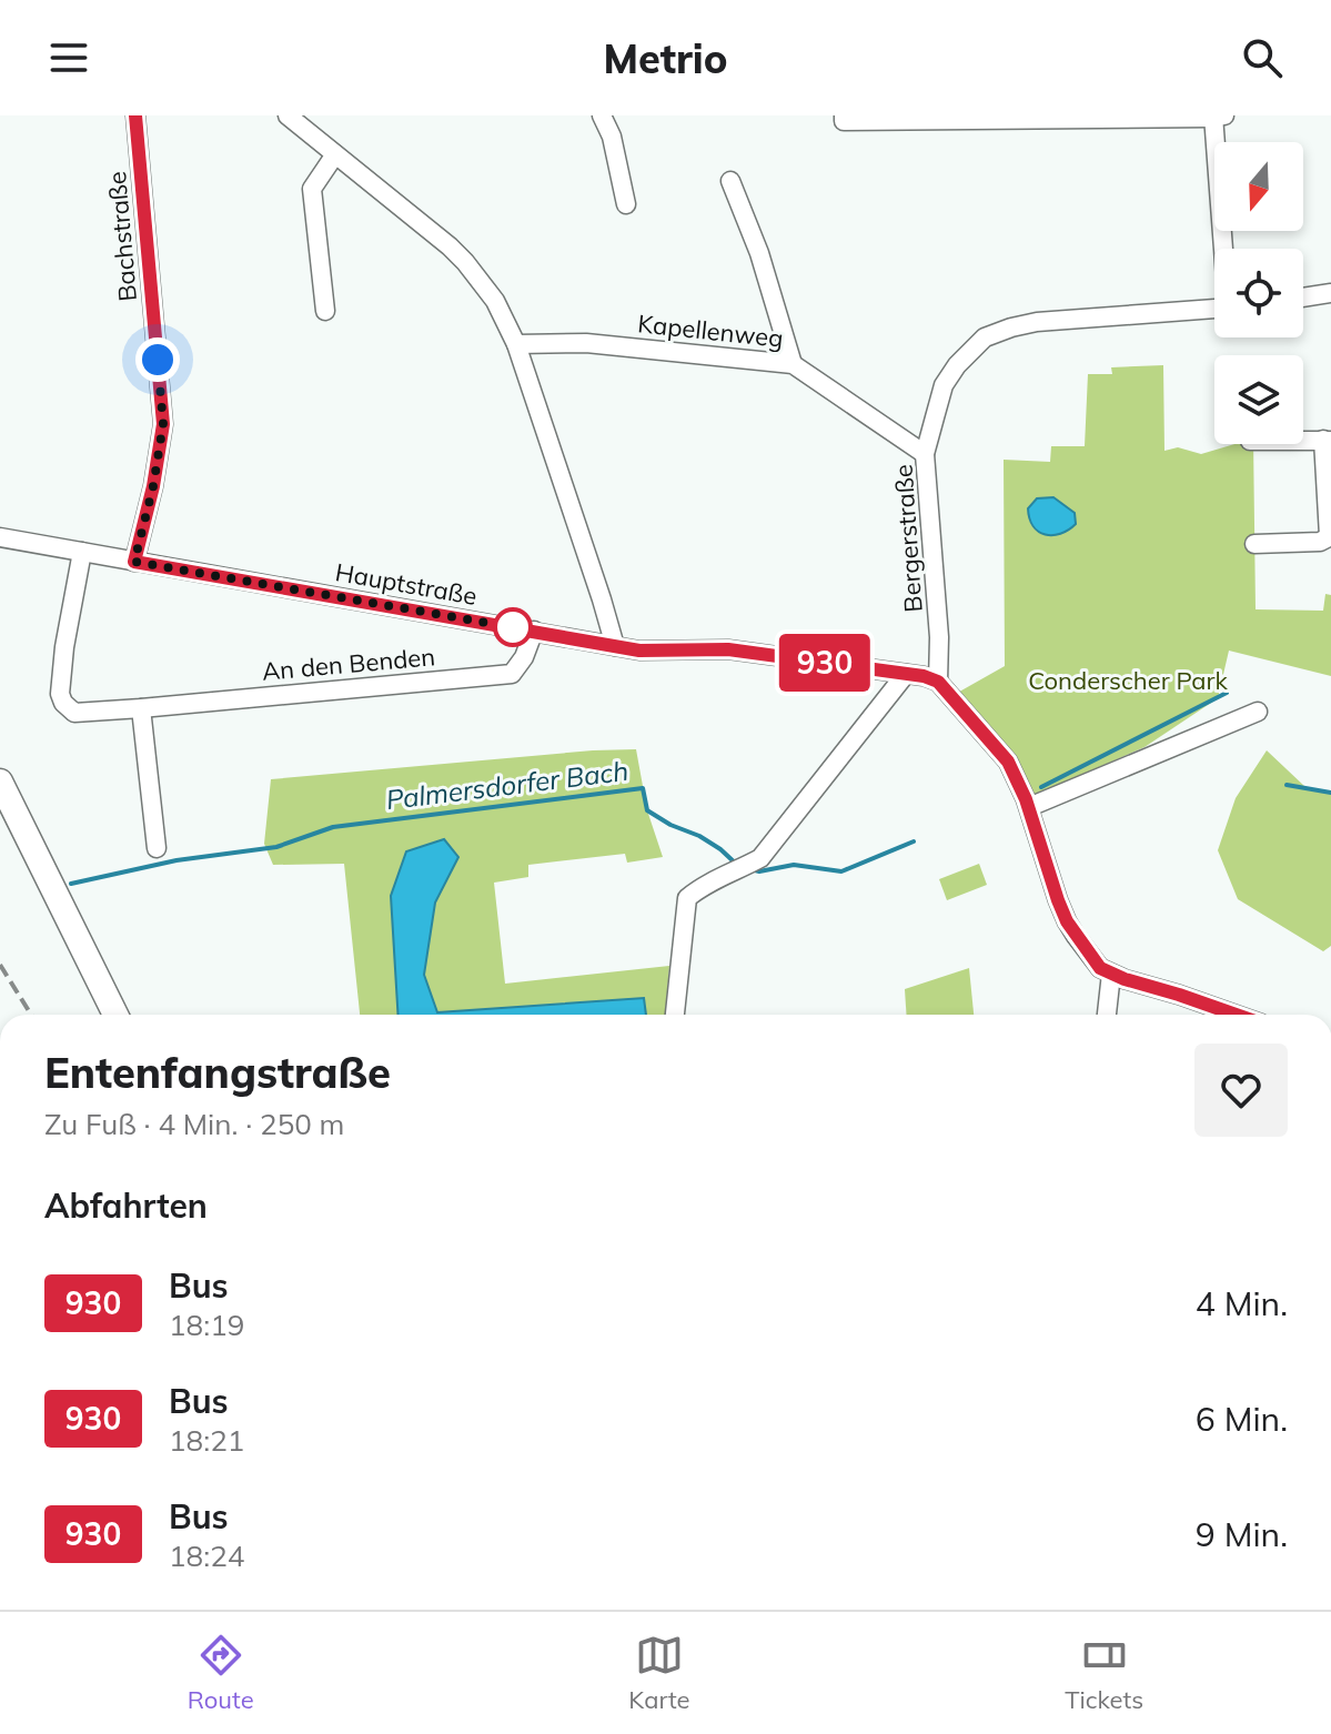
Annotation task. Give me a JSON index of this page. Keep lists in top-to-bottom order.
{
  "streets": {
    "street": [
      "Bachstraße",
      "Kapellenweg",
      "Bergerstraße",
      "Hauptstraße",
      "An den Benden"
    ]
  },
  "crossings": [
    ["Bachstraße", "Hauptstraße"],
    ["Kapellenweg", "Bergerstraße"],
    ["Bergerstraße", "Hauptstraße"],
    ["Hauptstraße", "An den Benden"]
  ],
  "water": ["Palmersdorfer Bach"],
  "parks": ["Conderscher Park"],
  "lines": ["bus line 930"],
  "north": "bottom",
  "page": {
    "header": "Metrio",
    "on_map": "930",
    "heading": [
      ["Entenfangstraße", "Zu Fuß · 4 Min. · 250 m"],
      "Abfahrten"
    ],
    "list": [
      {
        "mark": "930",
        "name": "Bus",
        "note": "18:19",
        "value": "4 Min."
      },
      {
        "mark": "930",
        "name": "Bus",
        "note": "18:21",
        "value": "6 Min."
      },
      {
        "mark": "930",
        "name": "Bus",
        "note": "18:24",
        "value": "9 Min."
      }
    ],
    "tabs": ["Route", "Karte", "Tickets"]
  }
}
